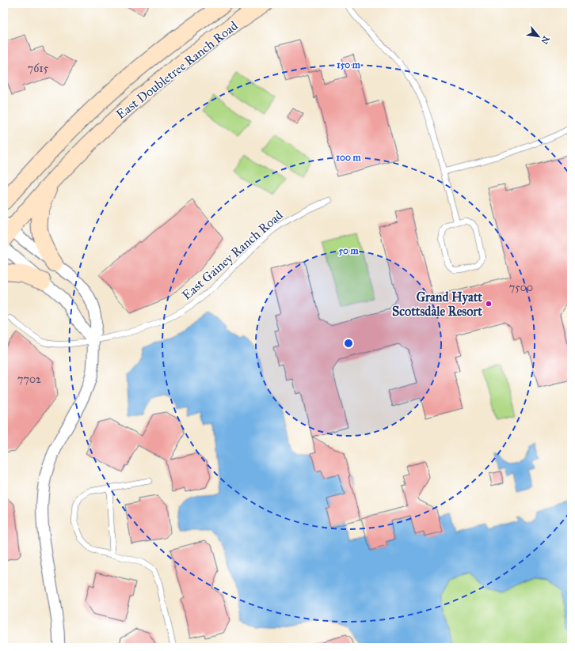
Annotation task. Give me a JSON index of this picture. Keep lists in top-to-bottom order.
{
  "streets": {
    "main road": ["East Doubletree Ranch Road"],
    "lane": ["East Gainey Ranch Road"]
  },
  "places": ["Grand Hyatt Scottsdale Resort"],
  "house_numbers": ["7615", "7500", "7702"],
  "north": "bottom right",
  "rings": ["150 m", "100 m", "50 m"]
}
